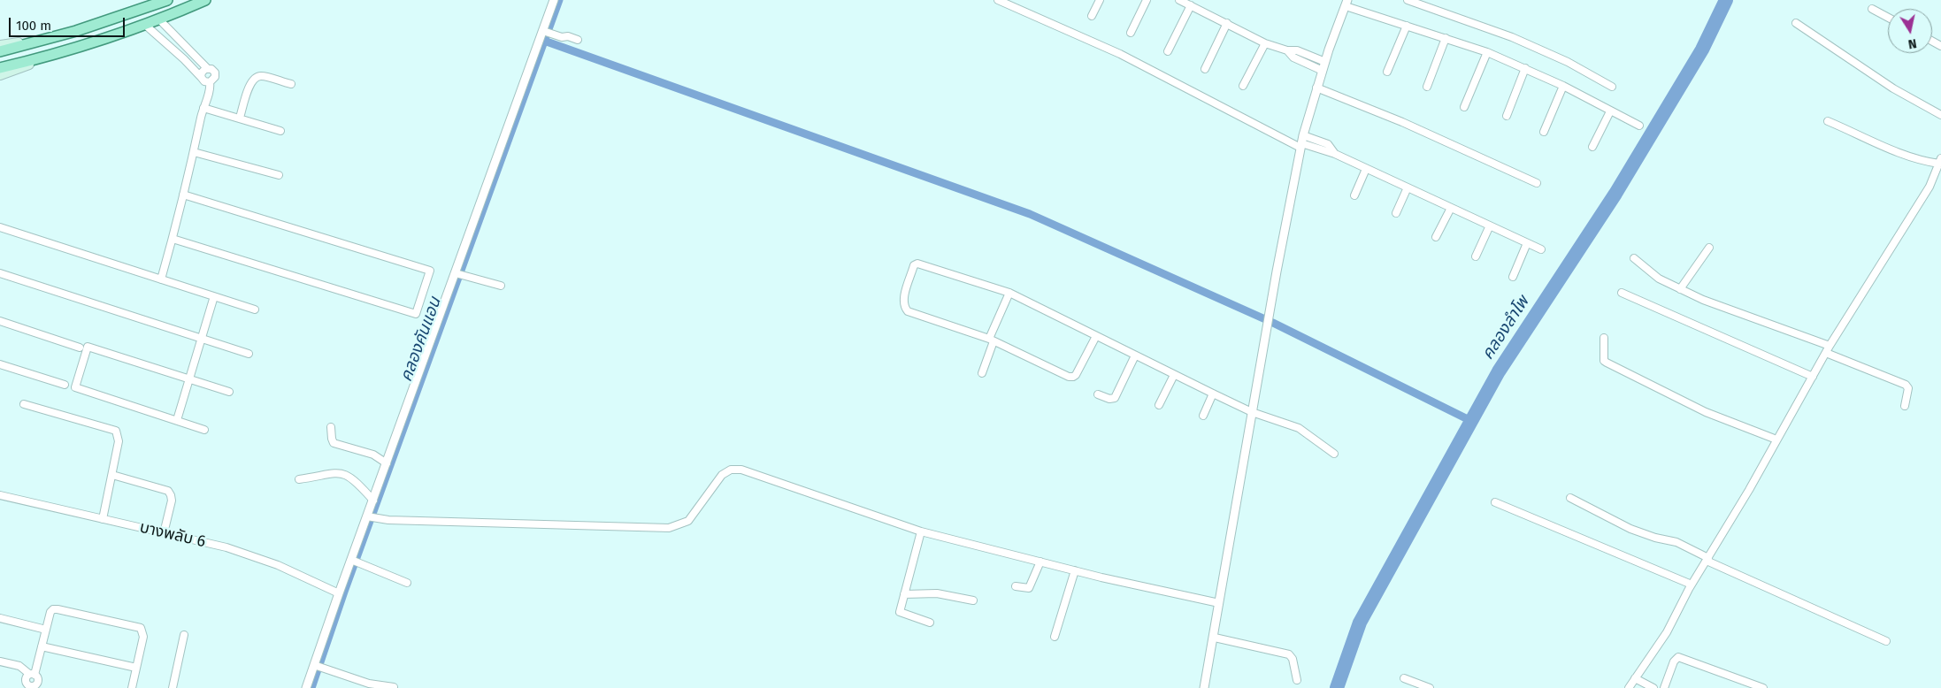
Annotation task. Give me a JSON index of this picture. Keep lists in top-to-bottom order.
{
  "streets": {
    "street": ["บางพลับ 6"]
  },
  "water": ["คลองลำโพ", "คลองคันแอน"],
  "scale_bar": "100 m",
  "north": "bottom"
}
